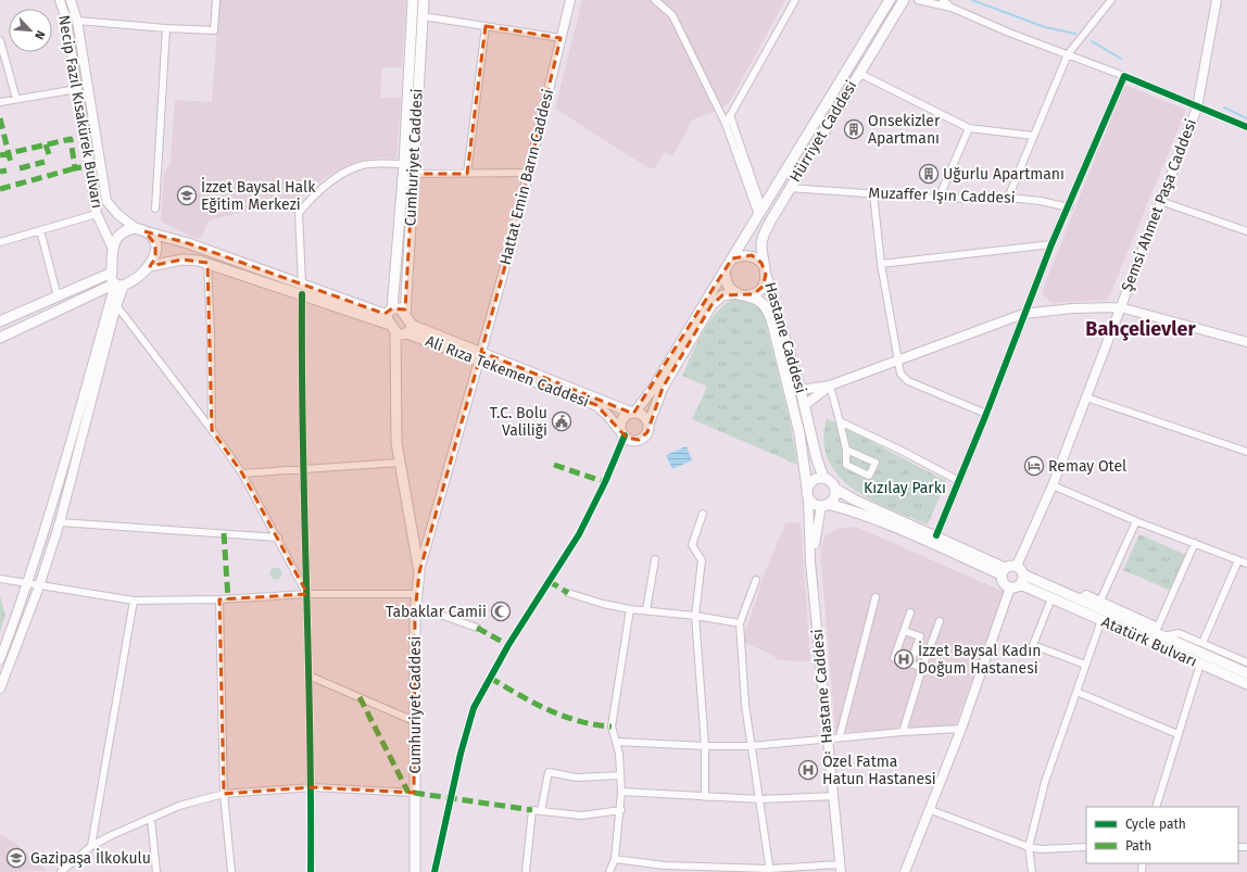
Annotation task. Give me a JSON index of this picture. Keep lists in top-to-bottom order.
{
  "streets": {
    "main road": [
      "Necip Fazıl Kısakürek Bulvarı",
      "Hürriyet Caddesi",
      "Cumhuriyet Caddesi",
      "Hattat Emin Barın Caddesi",
      "Şemsi Ahmet Paşa Caddesi",
      "Hastane Caddesi",
      "Ali Rıza Tekemen Caddesi",
      "Atatürk Bulvarı"
    ],
    "street": ["Muzaffer Işın Caddesi"]
  },
  "crossings": [
    ["Hürriyet Caddesi", "Muzaffer Işın Caddesi"],
    ["Hürriyet Caddesi", "Hastane Caddesi"],
    ["Hürriyet Caddesi", "Ali Rıza Tekemen Caddesi"],
    ["Cumhuriyet Caddesi", "Hattat Emin Barın Caddesi"],
    ["Cumhuriyet Caddesi", "Ali Rıza Tekemen Caddesi"],
    ["Hattat Emin Barın Caddesi", "Ali Rıza Tekemen Caddesi"],
    ["Şemsi Ahmet Paşa Caddesi", "Atatürk Bulvarı"]
  ],
  "districts": ["Bahçelievler"],
  "parks": ["Kızılay Parkı"],
  "places": {
    "building": ["Onsekizler Apartmanı", "Uğurlu Apartmanı"],
    "school or university": ["İzzet Baysal Halk Eğitim Merkezi", "Gazipaşa İlkokulu"],
    "public building": ["T.C. Bolu Valiliği"],
    "hotel": ["Remay Otel"],
    "mosque": ["Tabaklar Camii"],
    "hospital": ["İzzet Baysal Kadın Doğum Hastanesi", "Özel Fatma Hatun Hastanesi"]
  },
  "legend": ["Cycle path", "Path"],
  "north": "bottom right"
}
